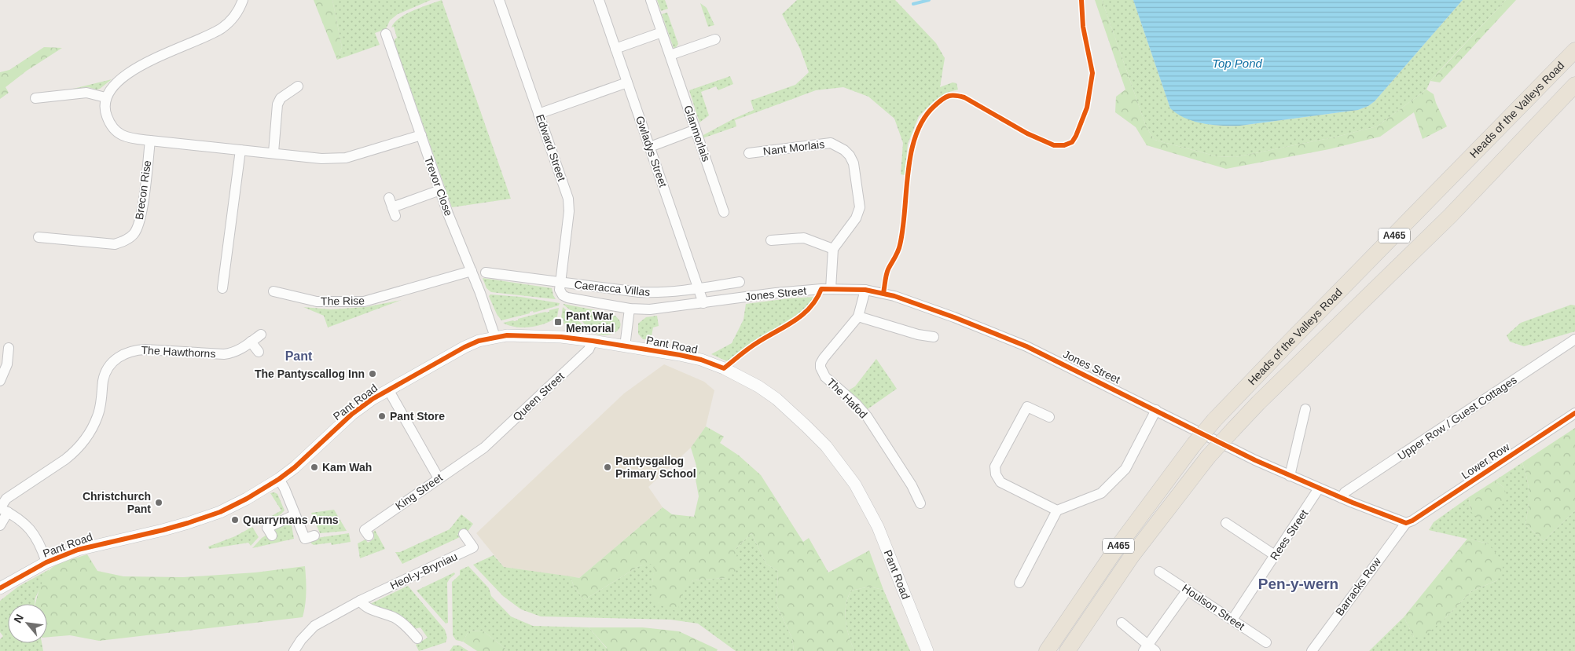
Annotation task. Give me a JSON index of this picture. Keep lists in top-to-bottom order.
{
  "streets": {
    "highway": ["Heads of the Valleys Road", "A465"],
    "street": [
      "Glanmorlais",
      "Edward Street",
      "Nant Morlais",
      "Gwladys Street",
      "Trevor Close",
      "Brecon Rise",
      "Caeracca Villas",
      "Jones Street",
      "The Rise",
      "Pant Road",
      "The Hawthorns",
      "Queen Street",
      "The Hafod",
      "Upper Row / Guest Cottages",
      "Lower Row",
      "King Street",
      "Rees Street",
      "Heol-y-Bryniau",
      "Barracks Row",
      "Houlson Street"
    ]
  },
  "crossings": [
    ["Edward Street", "Caeracca Villas"],
    ["Edward Street", "Jones Street"],
    ["Gwladys Street", "Caeracca Villas"],
    ["Gwladys Street", "Jones Street"],
    ["Trevor Close", "The Rise"],
    ["Trevor Close", "Pant Road"],
    ["Caeracca Villas", "Jones Street"],
    ["Jones Street", "The Hafod"],
    ["Jones Street", "Upper Row / Guest Cottages"],
    ["Jones Street", "Lower Row"],
    ["Jones Street", "Rees Street"],
    ["Jones Street", "Barracks Row"],
    ["Pant Road", "Queen Street"],
    ["Queen Street", "King Street"],
    ["Lower Row", "Barracks Row"],
    ["Rees Street", "Houlson Street"]
  ],
  "districts": ["Pant", "Pen-y-wern"],
  "water": ["Top Pond"],
  "places": {
    "transit": ["Pant War Memorial"],
    "other": [
      "The Pantyscallog Inn",
      "Pant Store",
      "Kam Wah",
      "Pantysgallog Primary School",
      "Christchurch Pant",
      "Quarrymans Arms"
    ]
  },
  "north": "top left"
}
